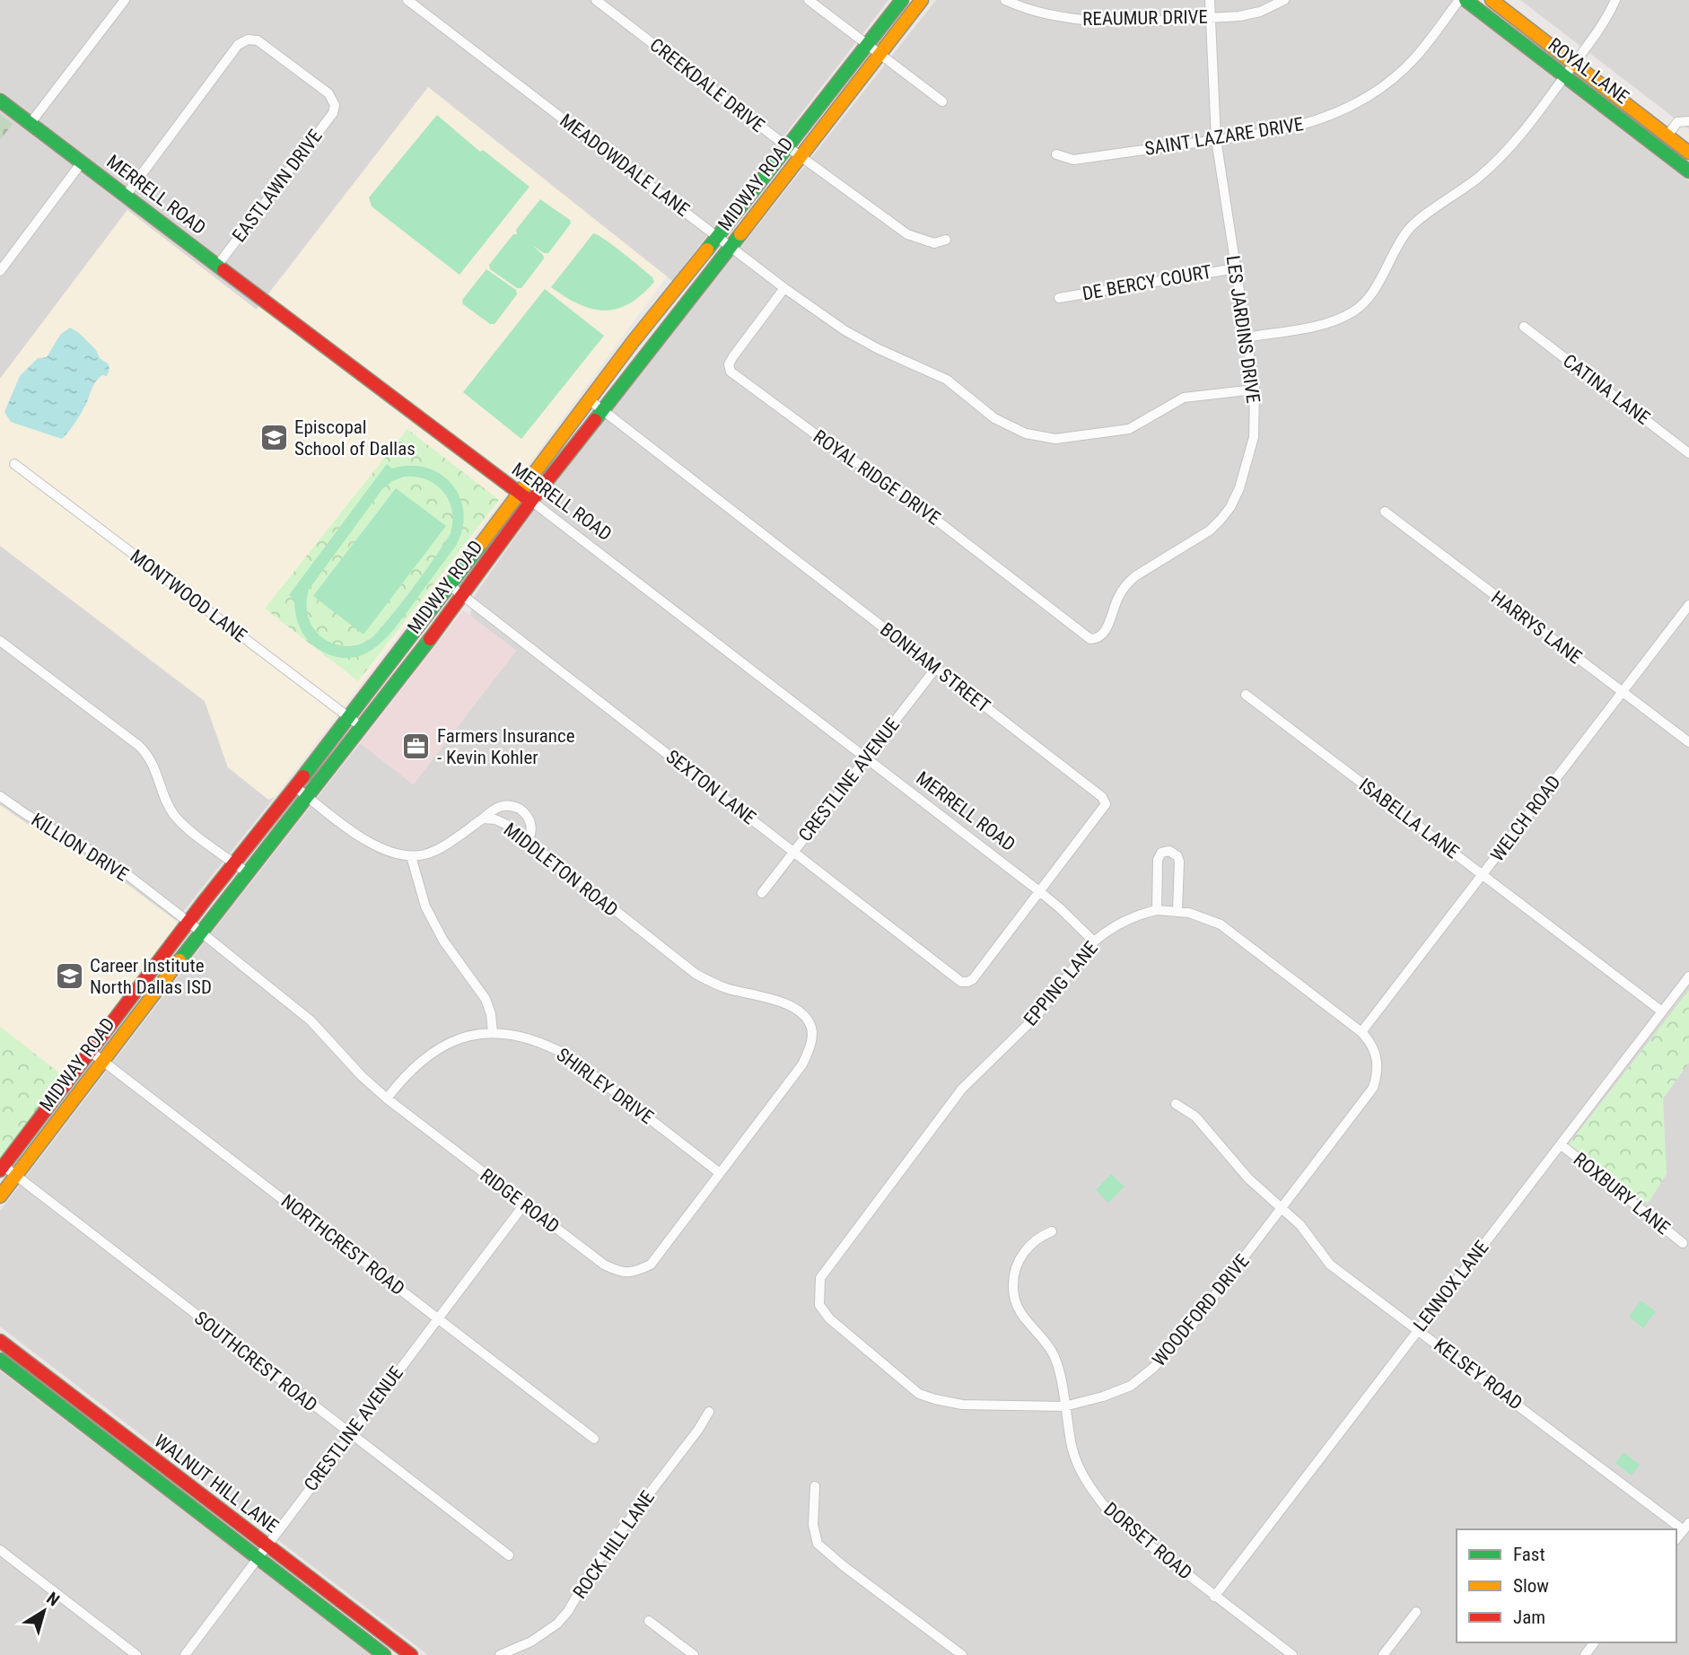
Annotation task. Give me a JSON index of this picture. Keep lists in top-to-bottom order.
{
  "streets": {
    "main road": [
      "ROYAL LANE",
      "MIDWAY ROAD",
      "MERRELL ROAD",
      "WALNUT HILL LANE"
    ],
    "street": [
      "REAUMUR DRIVE",
      "CREEKDALE DRIVE",
      "SAINT LAZARE DRIVE",
      "MEADOWDALE LANE",
      "EASTLAWN DRIVE",
      "DE BERCY COURT",
      "LES JARDINS DRIVE",
      "CATINA LANE",
      "ROYAL RIDGE DRIVE",
      "MONTWOOD LANE",
      "HARRYS LANE",
      "BONHAM STREET",
      "CRESTLINE AVENUE",
      "SEXTON LANE",
      "ISABELLA LANE",
      "WELCH ROAD",
      "KILLION DRIVE",
      "MIDDLETON ROAD",
      "EPPING LANE",
      "SHIRLEY DRIVE",
      "ROXBURY LANE",
      "RIDGE ROAD",
      "NORTHCREST ROAD",
      "LENNOX LANE",
      "WOODFORD DRIVE",
      "SOUTHCREST ROAD",
      "KELSEY ROAD",
      "DORSET ROAD",
      "ROCK HILL LANE"
    ]
  },
  "crossings": [
    ["REAUMUR DRIVE", "LES JARDINS DRIVE"],
    ["CREEKDALE DRIVE", "MIDWAY ROAD"],
    ["SAINT LAZARE DRIVE", "LES JARDINS DRIVE"],
    ["MEADOWDALE LANE", "MIDWAY ROAD"],
    ["MEADOWDALE LANE", "LES JARDINS DRIVE"],
    ["MEADOWDALE LANE", "ROYAL RIDGE DRIVE"],
    ["MIDWAY ROAD", "MERRELL ROAD"],
    ["MIDWAY ROAD", "MONTWOOD LANE"],
    ["MIDWAY ROAD", "BONHAM STREET"],
    ["MIDWAY ROAD", "SEXTON LANE"],
    ["MIDWAY ROAD", "KILLION DRIVE"],
    ["MIDWAY ROAD", "RIDGE ROAD"],
    ["MIDWAY ROAD", "NORTHCREST ROAD"],
    ["MIDWAY ROAD", "SOUTHCREST ROAD"],
    ["EASTLAWN DRIVE", "MERRELL ROAD"],
    ["MERRELL ROAD", "BONHAM STREET"],
    ["MERRELL ROAD", "CRESTLINE AVENUE"],
    ["MERRELL ROAD", "EPPING LANE"],
    ["DE BERCY COURT", "LES JARDINS DRIVE"],
    ["LES JARDINS DRIVE", "ROYAL RIDGE DRIVE"],
    ["HARRYS LANE", "WELCH ROAD"],
    ["BONHAM STREET", "CRESTLINE AVENUE"],
    ["BONHAM STREET", "SEXTON LANE"],
    ["CRESTLINE AVENUE", "SEXTON LANE"],
    ["CRESTLINE AVENUE", "RIDGE ROAD"],
    ["CRESTLINE AVENUE", "NORTHCREST ROAD"],
    ["CRESTLINE AVENUE", "SOUTHCREST ROAD"],
    ["CRESTLINE AVENUE", "WALNUT HILL LANE"],
    ["ISABELLA LANE", "WELCH ROAD"],
    ["ISABELLA LANE", "LENNOX LANE"],
    ["WELCH ROAD", "EPPING LANE"],
    ["WELCH ROAD", "WOODFORD DRIVE"],
    ["KILLION DRIVE", "RIDGE ROAD"],
    ["MIDDLETON ROAD", "RIDGE ROAD"],
    ["EPPING LANE", "WOODFORD DRIVE"],
    ["SHIRLEY DRIVE", "RIDGE ROAD"],
    ["ROXBURY LANE", "LENNOX LANE"],
    ["LENNOX LANE", "KELSEY ROAD"],
    ["LENNOX LANE", "DORSET ROAD"],
    ["WOODFORD DRIVE", "KELSEY ROAD"],
    ["WOODFORD DRIVE", "DORSET ROAD"]
  ],
  "places": {
    "school or university": ["Episcopal School of Dallas", "Career Institute North Dallas ISD"],
    "office": ["Farmers Insurance - Kevin Kohler"]
  },
  "legend": ["Fast", "Slow", "Jam"],
  "north": "top right"
}
